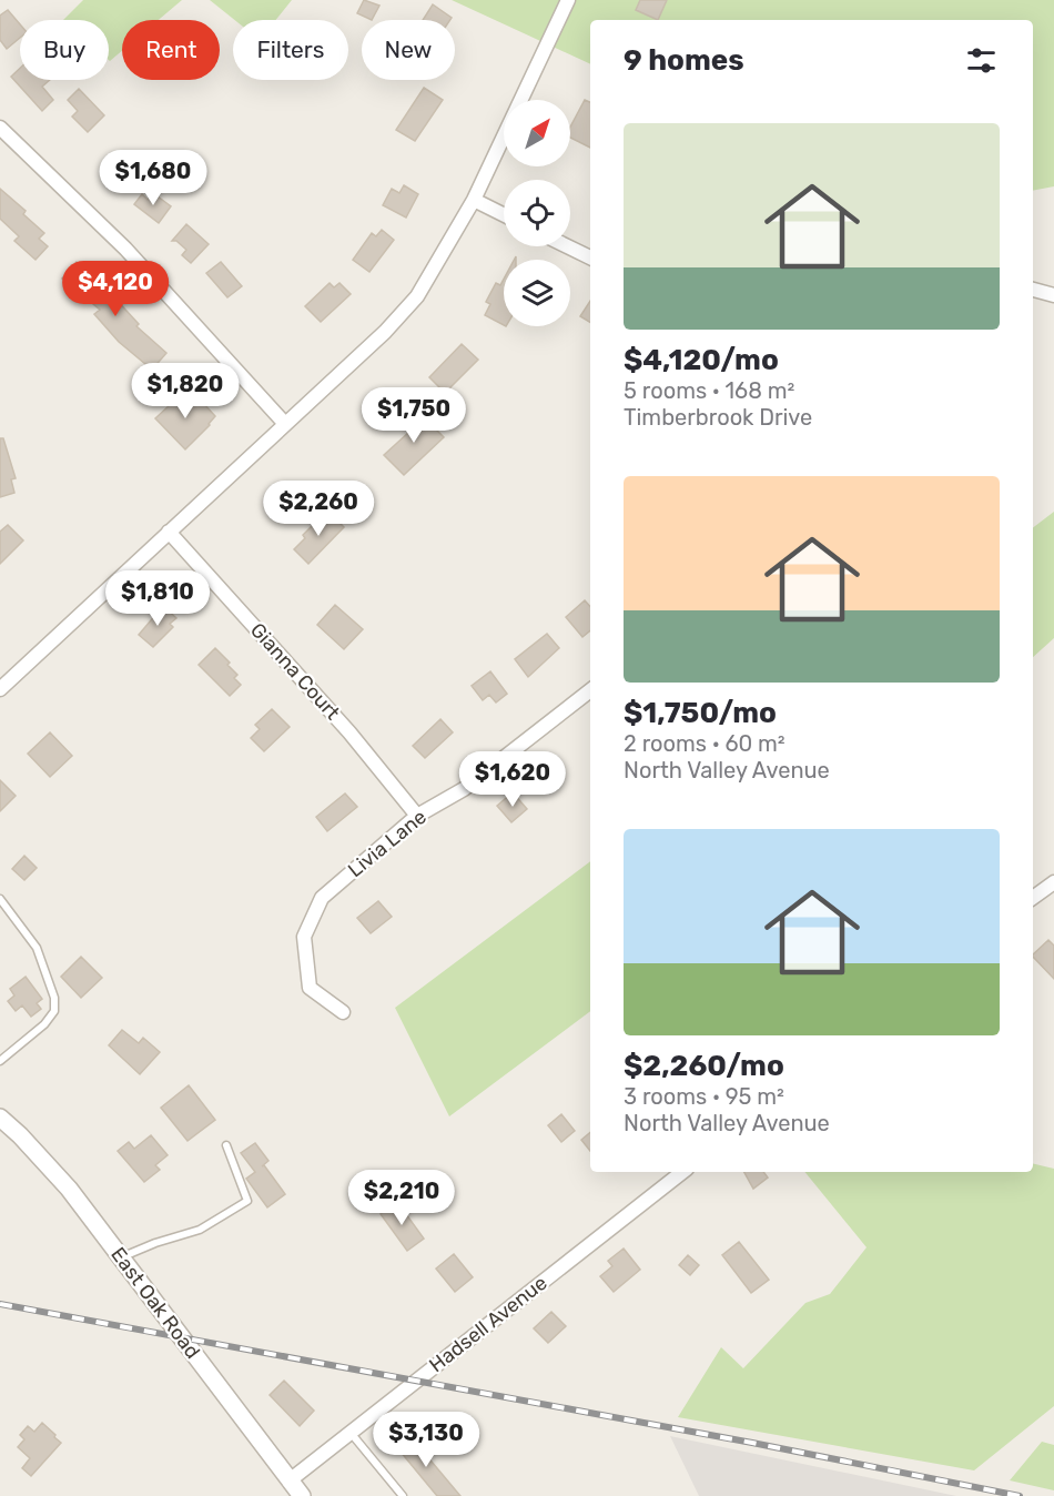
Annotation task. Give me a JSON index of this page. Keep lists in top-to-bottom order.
{
  "streets": {
    "street": [
      "Gianna Court",
      "Livia Lane",
      "East Oak Road",
      "Hadsell Avenue"
    ]
  },
  "crossings": [
    ["Gianna Court", "Livia Lane"],
    ["East Oak Road", "Hadsell Avenue"]
  ],
  "north": "top right",
  "page": {
    "chip": [
      "Buy",
      "Rent",
      "Filters",
      "New"
    ],
    "heading": "9 homes",
    "list": [
      {
        "name": "$4,120/mo",
        "note": "5 rooms · 168 m² · Timberbrook Drive"
      },
      {
        "name": "$1,750/mo",
        "note": "2 rooms · 60 m² · North Valley Avenue"
      },
      {
        "name": "$2,260/mo",
        "note": "3 rooms · 95 m² · North Valley Avenue"
      }
    ],
    "price": [
      "$1,680",
      "$4,120",
      "$1,820",
      "$1,750",
      "$2,260",
      "$1,810",
      "$1,620",
      "$2,210",
      "$3,130"
    ]
  }
}
